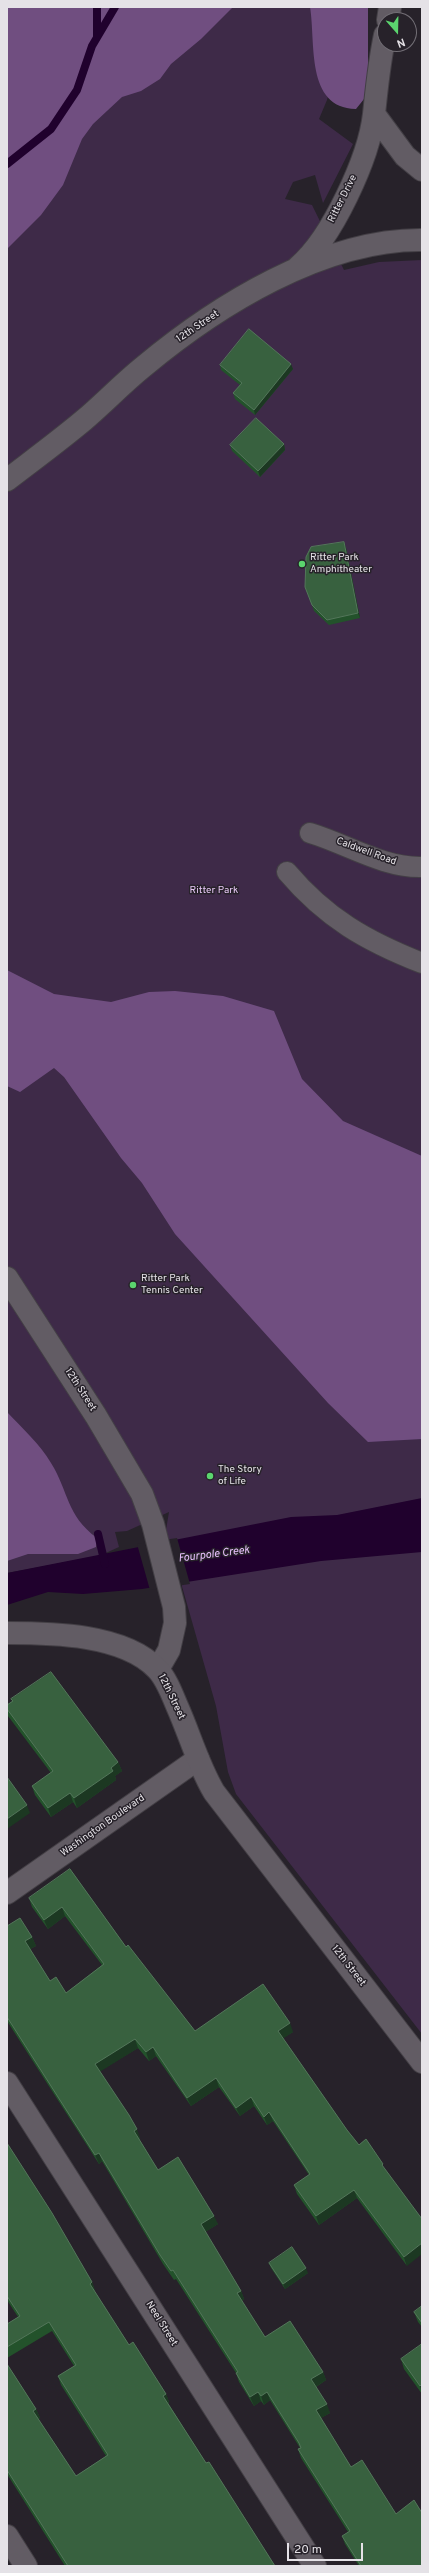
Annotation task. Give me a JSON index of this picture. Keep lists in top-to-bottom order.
{
  "streets": {
    "street": [
      "Ritter Drive",
      "12th Street",
      "Caldwell Road",
      "Washington Boulevard",
      "Neel Street"
    ]
  },
  "crossings": [
    ["Ritter Drive", "12th Street"],
    ["12th Street", "Washington Boulevard"]
  ],
  "water": ["Fourpole Creek"],
  "parks": ["Ritter Park"],
  "places": ["Ritter Park Amphitheater", "Ritter Park Tennis Center", "The Story of Life"],
  "scale_bar": "20 m",
  "north": "bottom"
}
